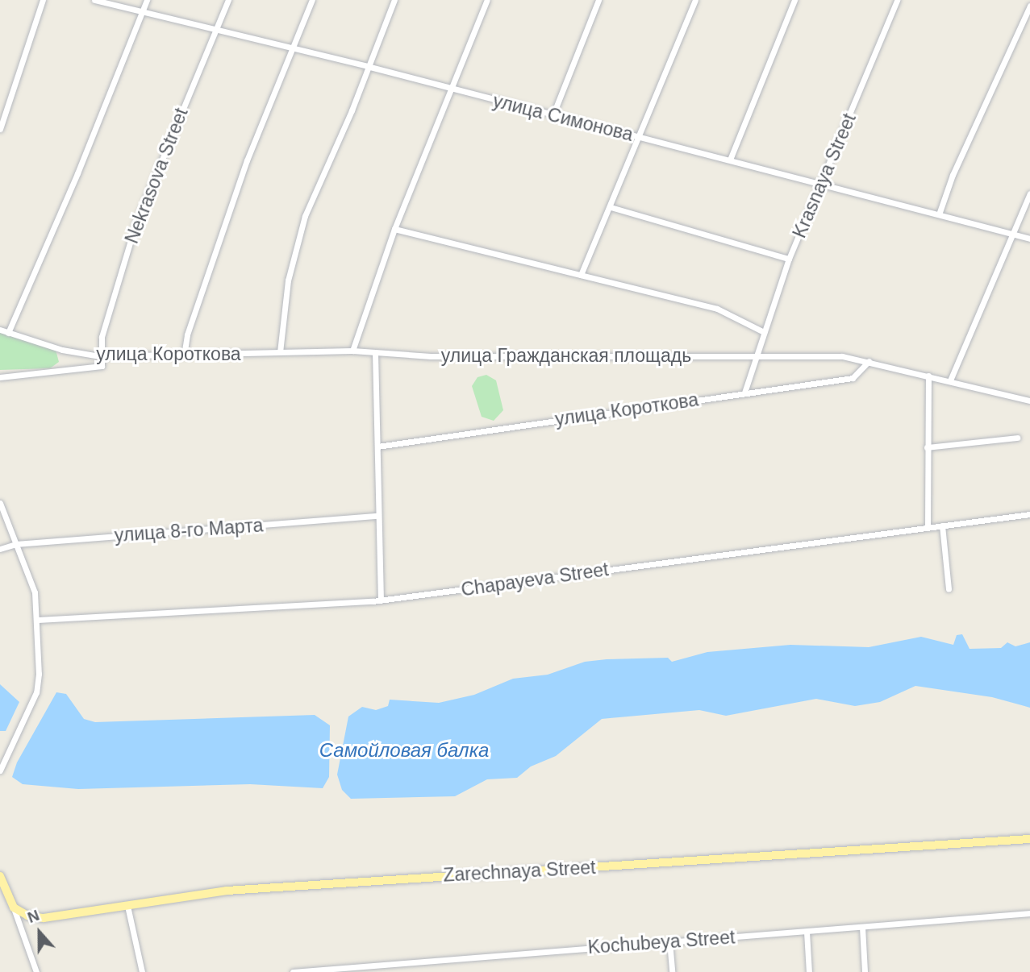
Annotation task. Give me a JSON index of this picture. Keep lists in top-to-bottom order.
{
  "streets": {
    "main road": ["Zarechnaya Street"],
    "street": [
      "улица Симонова",
      "Nekrasova Street",
      "Krasnaya Street",
      "улица Короткова",
      "улица Гражданская площадь",
      "улица 8-го Марта",
      "Chapayeva Street",
      "Kochubeya Street"
    ]
  },
  "crossings": [
    ["улица Симонова", "Nekrasova Street"],
    ["улица Симонова", "Krasnaya Street"],
    ["Nekrasova Street", "улица Короткова"],
    ["Krasnaya Street", "улица Короткова"],
    ["Krasnaya Street", "улица Гражданская площадь"],
    ["улица Короткова", "улица Гражданская площадь"]
  ],
  "water": ["Самойловая балка"],
  "north": "top"
}
